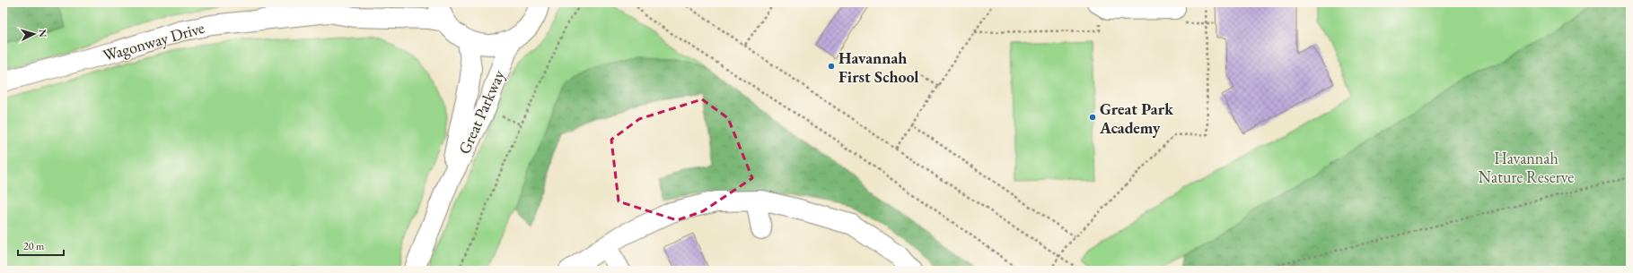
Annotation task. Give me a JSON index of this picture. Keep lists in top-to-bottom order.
{
  "streets": {
    "street": ["Wagonway Drive", "Great Parkway"]
  },
  "crossings": [
    ["Wagonway Drive", "Great Parkway"]
  ],
  "parks": ["Havannah Nature Reserve"],
  "places": ["Havannah First School", "Great Park Academy"],
  "scale_bar": "20 m",
  "north": "right"
}
